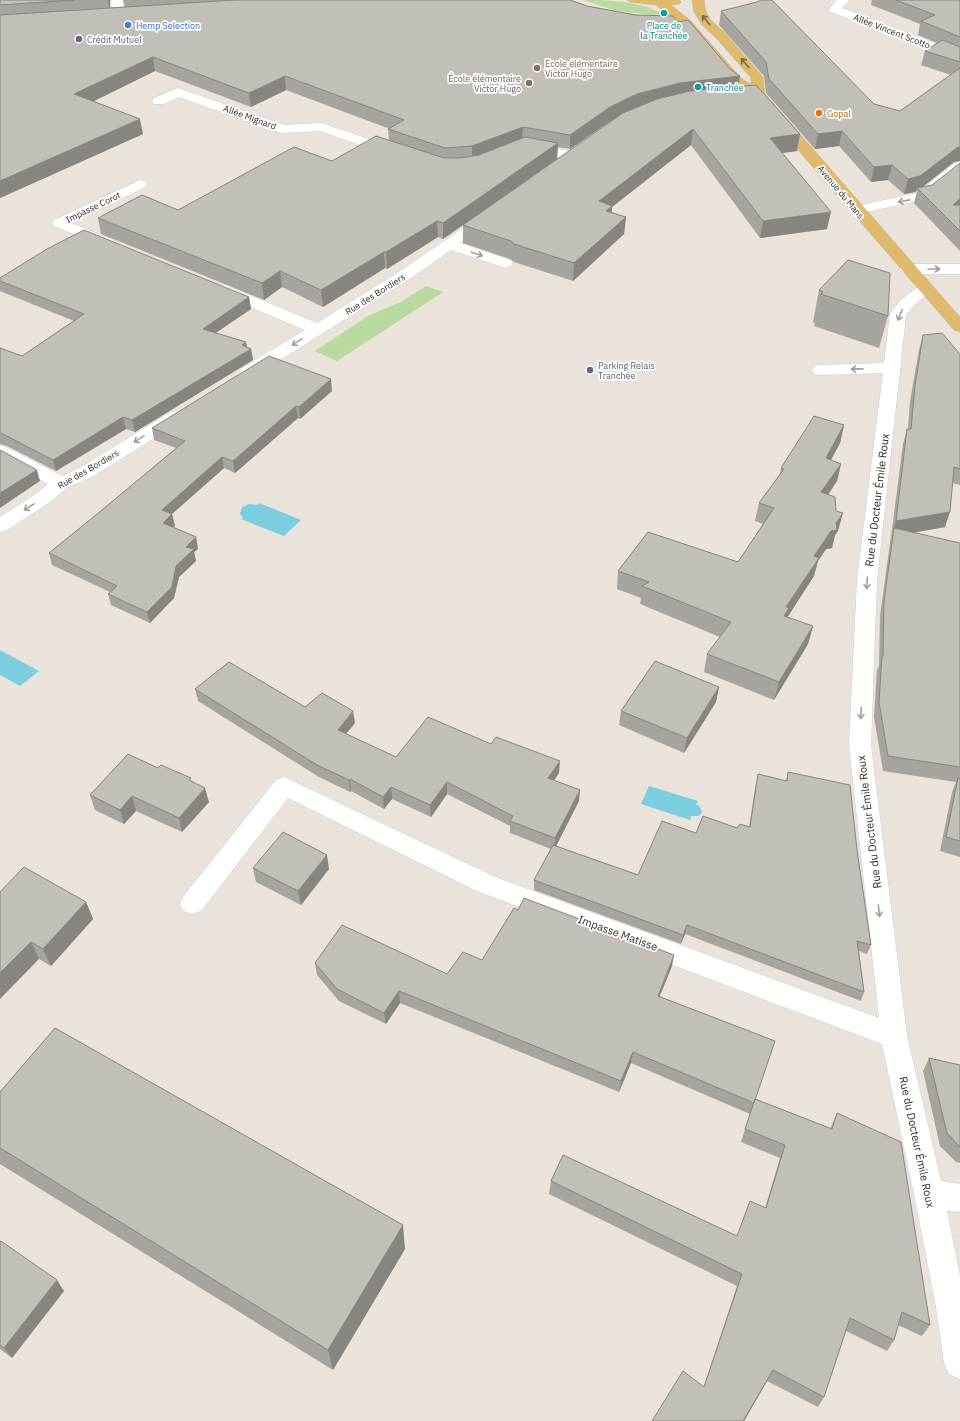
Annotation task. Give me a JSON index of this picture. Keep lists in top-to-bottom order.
{
  "streets": {
    "main road": ["Avenue du Mans"],
    "street": [
      "Allée Vincent Scotto",
      "Allée Mignard",
      "Impasse Corot",
      "Rue des Bordiers",
      "Rue du Docteur Émile Roux",
      "Impasse Matisse"
    ]
  },
  "crossings": [
    ["Avenue du Mans", "Rue du Docteur Émile Roux"],
    ["Rue du Docteur Émile Roux", "Impasse Matisse"]
  ],
  "one_way": ["Rue des Bordiers", "Rue du Docteur Émile Roux"],
  "places": [
    "Place de la Tranchée",
    "Hemp Selection",
    "Crédit Mutuel",
    "Ecole élémentaire Victor Hugo",
    "École élémentaire Victor Hugo",
    "Tranchée",
    "Gopal",
    "Parking Relais Tranchée"
  ]
}
